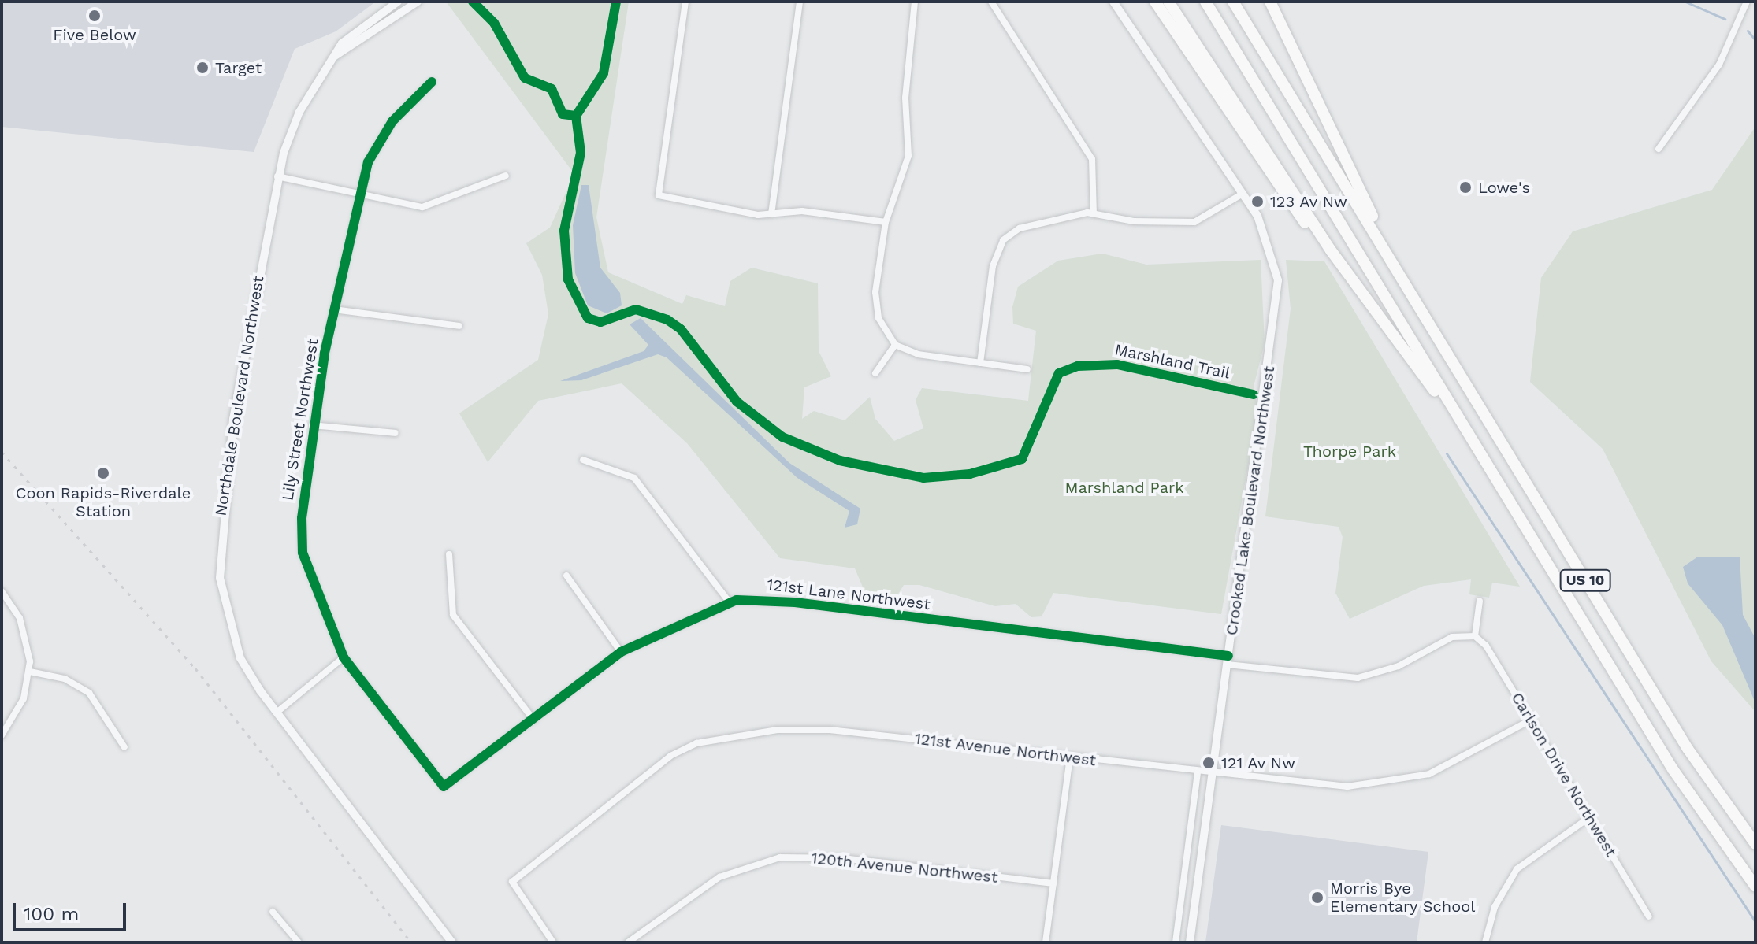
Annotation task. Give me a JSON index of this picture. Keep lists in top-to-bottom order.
{
  "streets": {
    "highway": ["US 10"],
    "street": [
      "Northdale Boulevard Northwest",
      "Lily Street Northwest",
      "Crooked Lake Boulevard Northwest",
      "121st Lane Northwest",
      "121st Avenue Northwest",
      "Carlson Drive Northwest",
      "120th Avenue Northwest"
    ],
    "cycle path": ["Marshland Trail"]
  },
  "crossings": [
    ["Lily Street Northwest", "121st Lane Northwest"],
    ["Crooked Lake Boulevard Northwest", "121st Lane Northwest"],
    ["Crooked Lake Boulevard Northwest", "121st Avenue Northwest"],
    ["121st Lane Northwest", "Carlson Drive Northwest"],
    ["121st Avenue Northwest", "Carlson Drive Northwest"]
  ],
  "parks": ["Thorpe Park", "Marshland Park"],
  "places": [
    "Five Below",
    "Target",
    "Lowe's",
    "123 Av Nw",
    "Coon Rapids-Riverdale Station",
    "121 Av Nw",
    "Morris Bye Elementary School"
  ],
  "scale_bar": "100 m"
}
